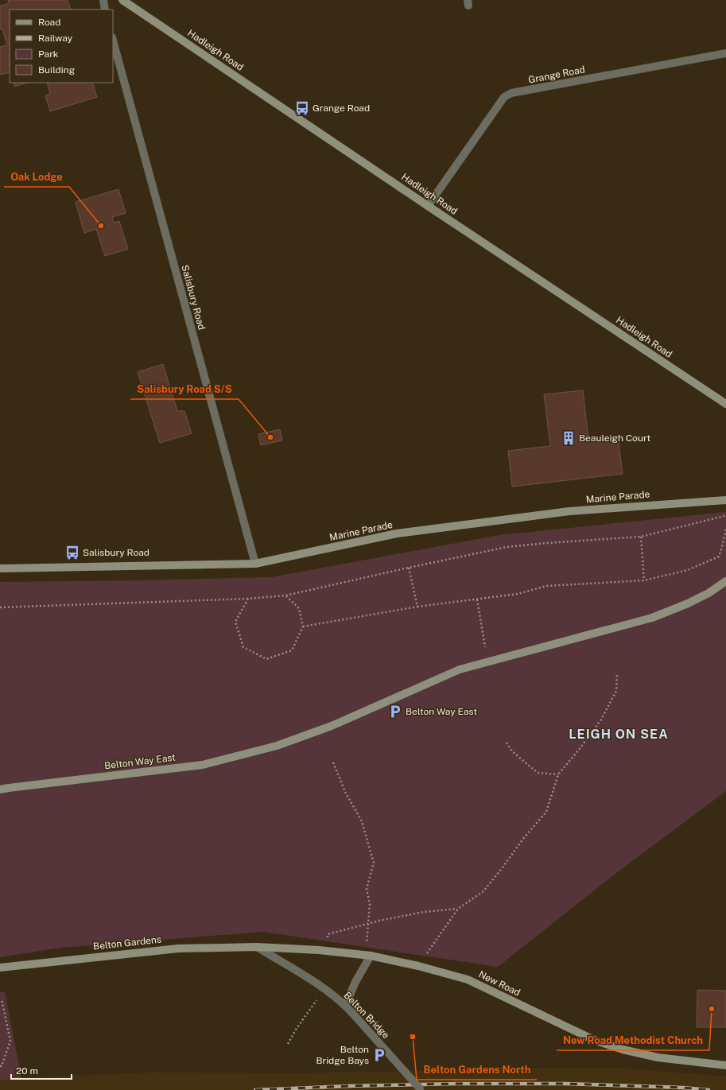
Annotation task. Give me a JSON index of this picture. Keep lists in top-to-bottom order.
{
  "streets": {
    "street": [
      "Hadleigh Road",
      "Grange Road",
      "Salisbury Road",
      "Marine Parade",
      "Belton Way East",
      "Belton Gardens",
      "New Road",
      "Belton Bridge"
    ]
  },
  "crossings": [
    ["Hadleigh Road", "Grange Road"],
    ["Salisbury Road", "Marine Parade"],
    ["Belton Gardens", "New Road"],
    ["Belton Gardens", "Belton Bridge"],
    ["New Road", "Belton Bridge"]
  ],
  "districts": ["LEIGH ON SEA"],
  "places": {
    "bus stop": ["Grange Road", "Salisbury Road"],
    "other": [
      "Oak Lodge",
      "Salisbury Road S/S",
      "New Road Methodist Church",
      "Belton Gardens North"
    ],
    "building": ["Beauleigh Court"],
    "parking": ["Belton Way East", "Belton Bridge Bays"]
  },
  "legend": [
    "Road",
    "Railway",
    "Park",
    "Building"
  ],
  "scale_bar": "20 m"
}
